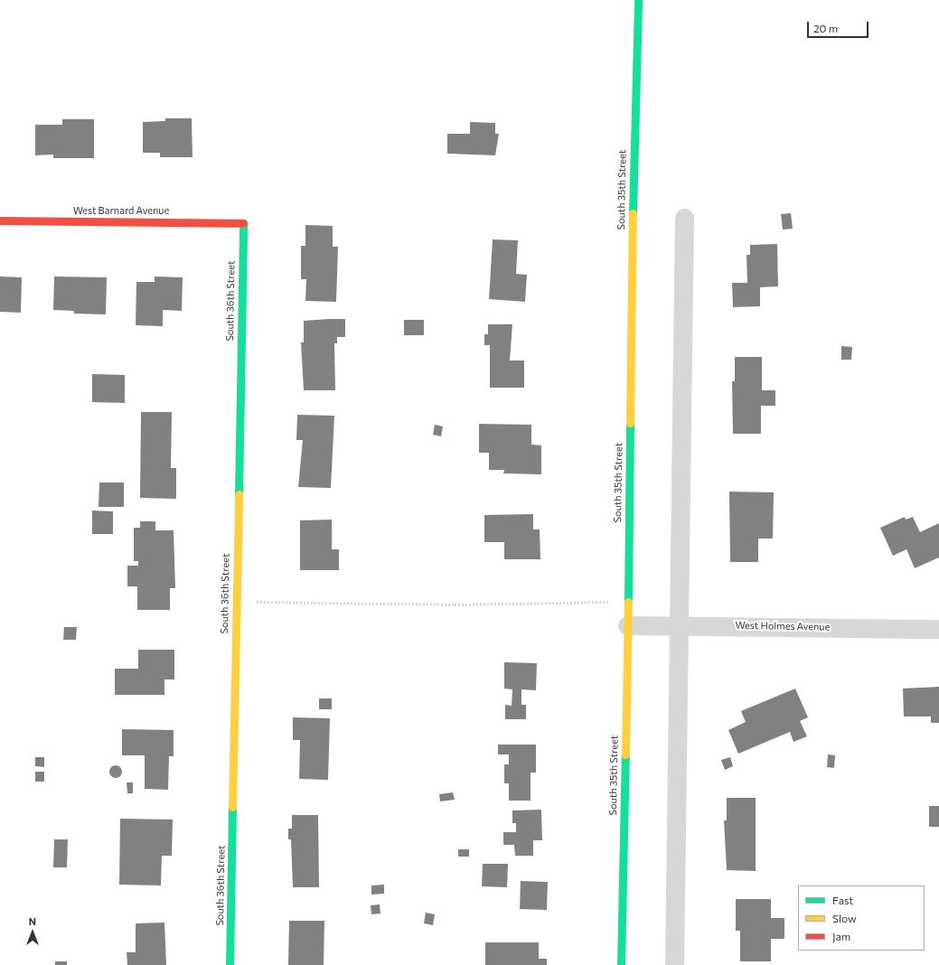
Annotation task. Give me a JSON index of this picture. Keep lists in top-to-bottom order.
{
  "streets": {
    "street": [
      "South 35th Street",
      "West Barnard Avenue",
      "South 36th Street",
      "West Holmes Avenue"
    ]
  },
  "crossings": [
    ["South 35th Street", "West Holmes Avenue"],
    ["West Barnard Avenue", "South 36th Street"]
  ],
  "legend": ["Fast", "Slow", "Jam"],
  "scale_bar": "20 m",
  "north": "top"
}
